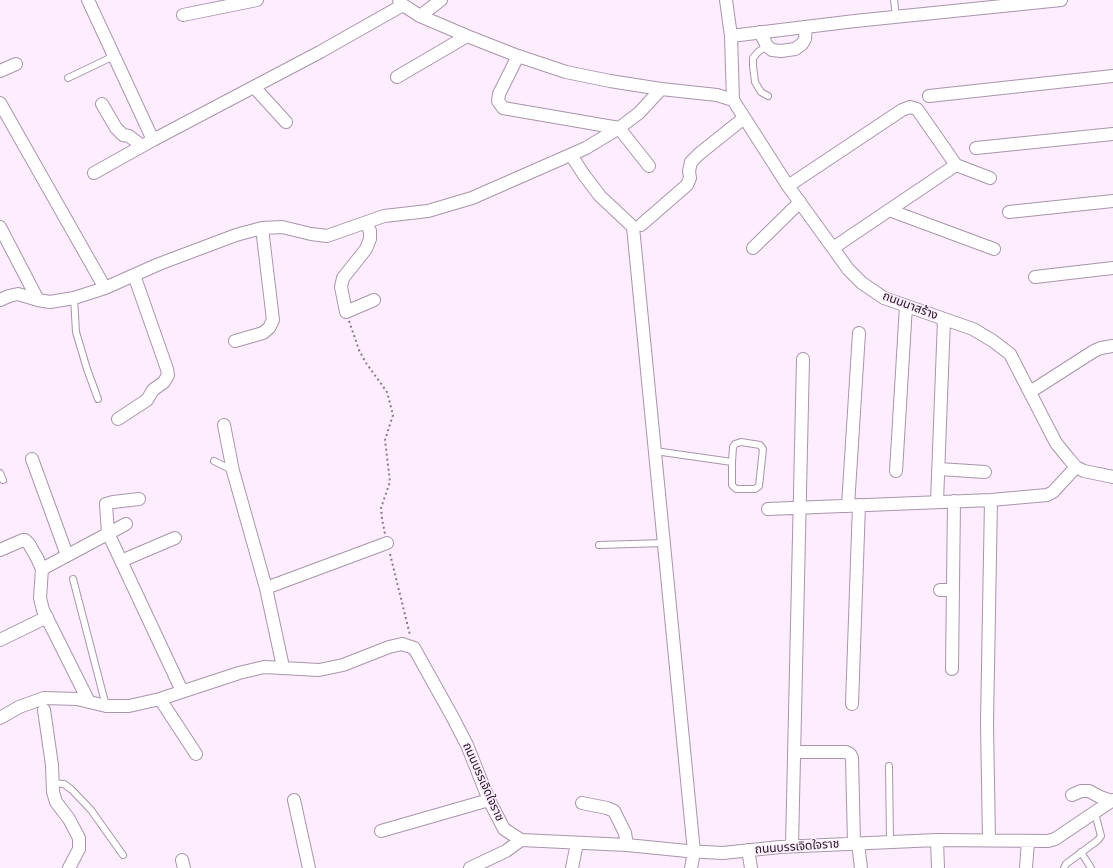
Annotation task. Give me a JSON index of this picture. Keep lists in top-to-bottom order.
{
  "streets": {
    "street": ["ถนนนาสร้าง", "ถนนบรรเจิดใจราช"]
  }
}
